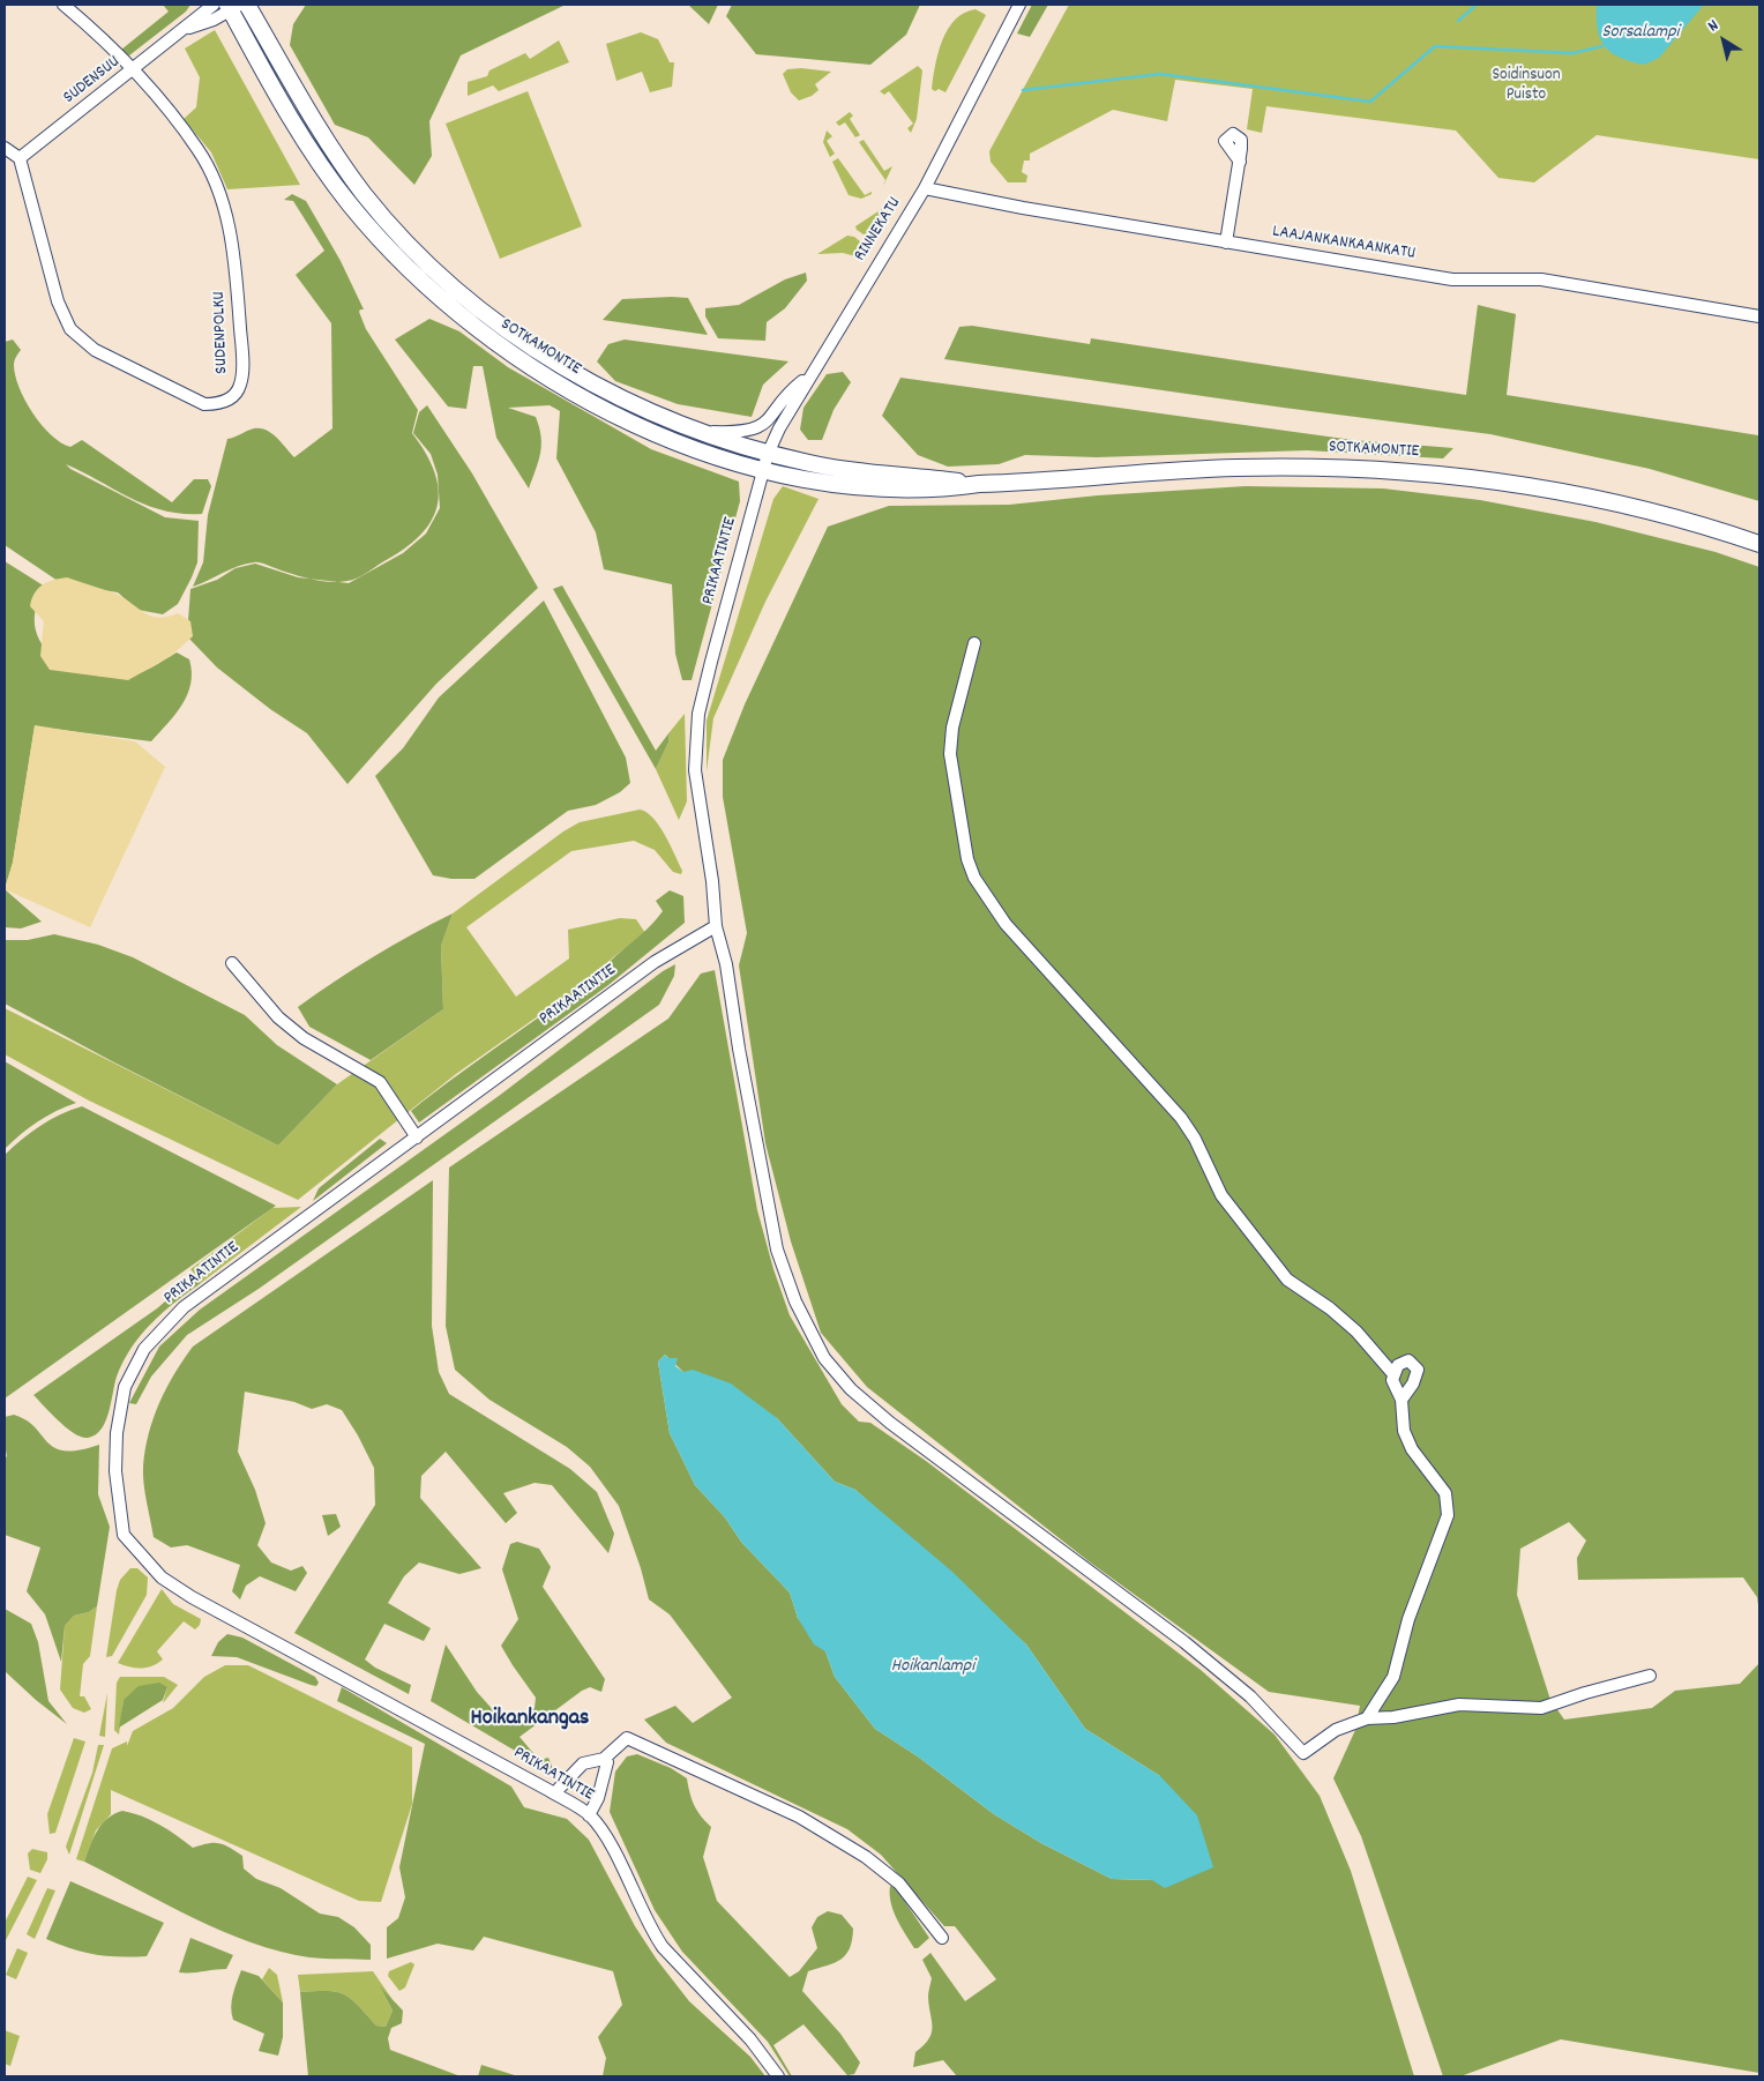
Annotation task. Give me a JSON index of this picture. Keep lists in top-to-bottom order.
{
  "streets": {
    "highway": ["SOTKAMONTIE"],
    "street": [
      "SUDENSUU",
      "RINNEKATU",
      "LAAJANKANKAANKATU",
      "SUDENPOLKU",
      "PRIKAATINTIE"
    ]
  },
  "crossings": [
    ["SUDENSUU", "SUDENPOLKU"],
    ["SUDENSUU", "SOTKAMONTIE"],
    ["RINNEKATU", "LAAJANKANKAANKATU"],
    ["RINNEKATU", "SOTKAMONTIE"],
    ["RINNEKATU", "PRIKAATINTIE"],
    ["SOTKAMONTIE", "PRIKAATINTIE"]
  ],
  "districts": ["Hoikankangas"],
  "water": ["Sorsalampi", "Hoikanlampi"],
  "parks": ["Soidinsuon Puisto"],
  "north": "top left"
}
